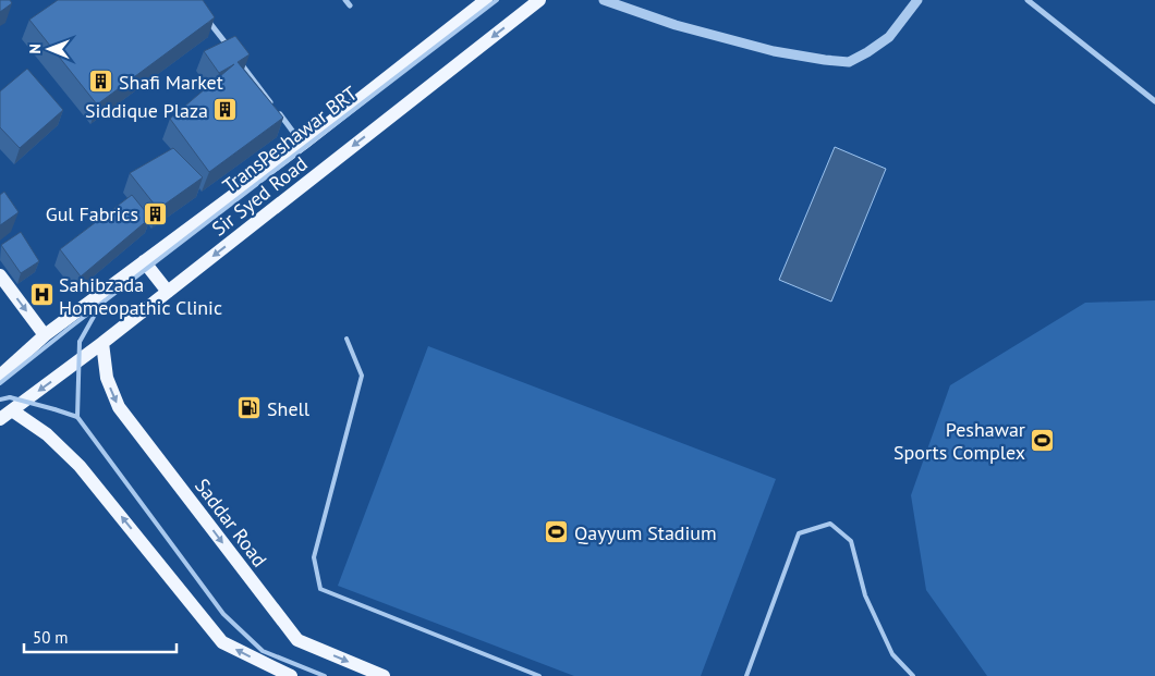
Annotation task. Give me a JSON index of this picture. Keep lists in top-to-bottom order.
{
  "streets": {
    "main road": ["Sir Syed Road", "Saddar Road"],
    "lane": ["TransPeshawar BRT"]
  },
  "crossings": [
    ["Sir Syed Road", "Saddar Road"]
  ],
  "places": {
    "building": ["Shafi Market", "Siddique Plaza", "Gul Fabrics"],
    "hospital": ["Sahibzada Homeopathic Clinic"],
    "fuel station": ["Shell"],
    "sports": ["Peshawar Sports Complex", "Qayyum Stadium"]
  },
  "scale_bar": "50 m",
  "north": "left"
}
